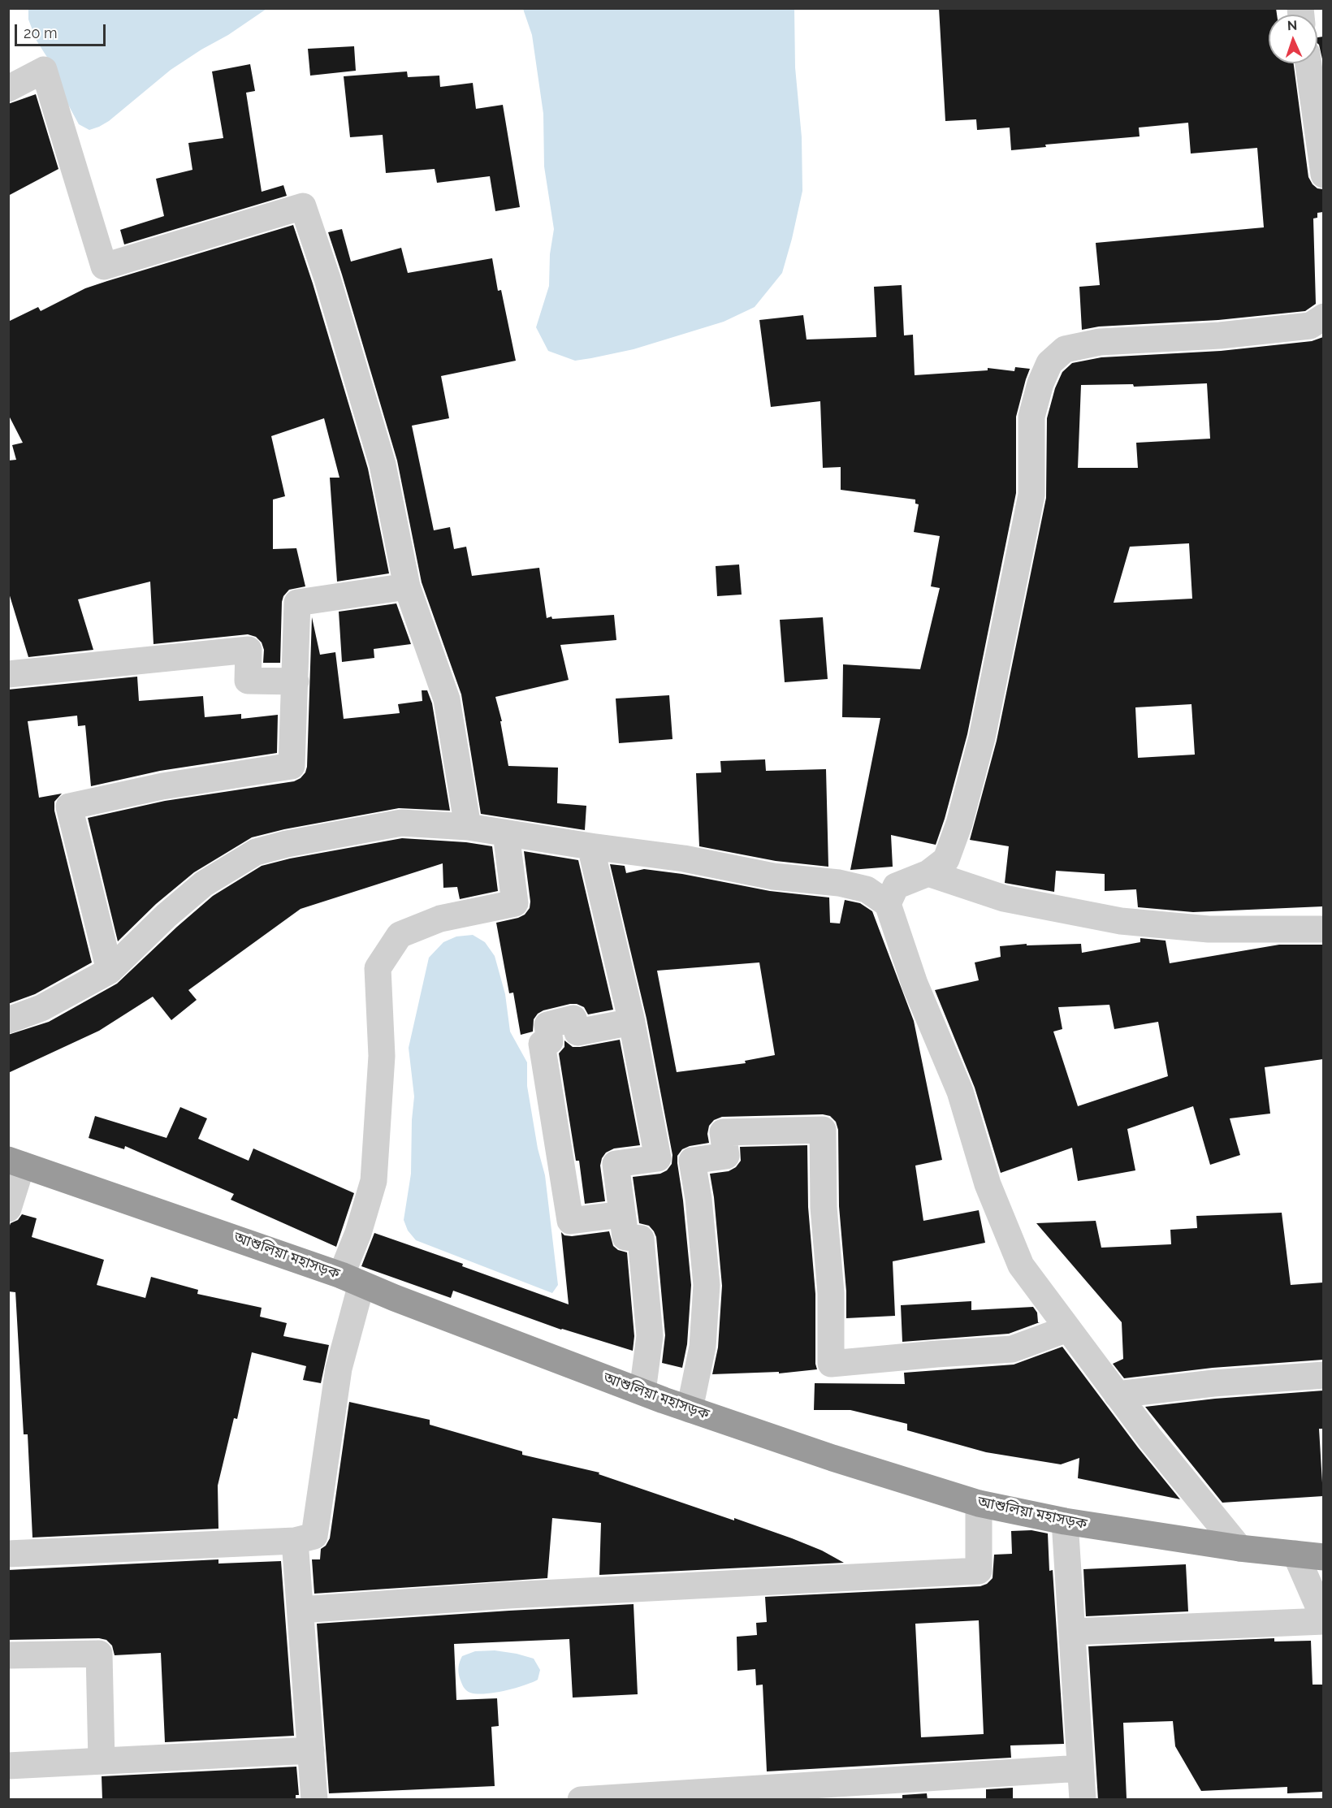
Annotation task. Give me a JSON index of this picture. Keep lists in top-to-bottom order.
{
  "streets": {
    "highway": ["আশুলিয়া মহাসড়ক"]
  },
  "scale_bar": "20 m",
  "north": "top"
}
